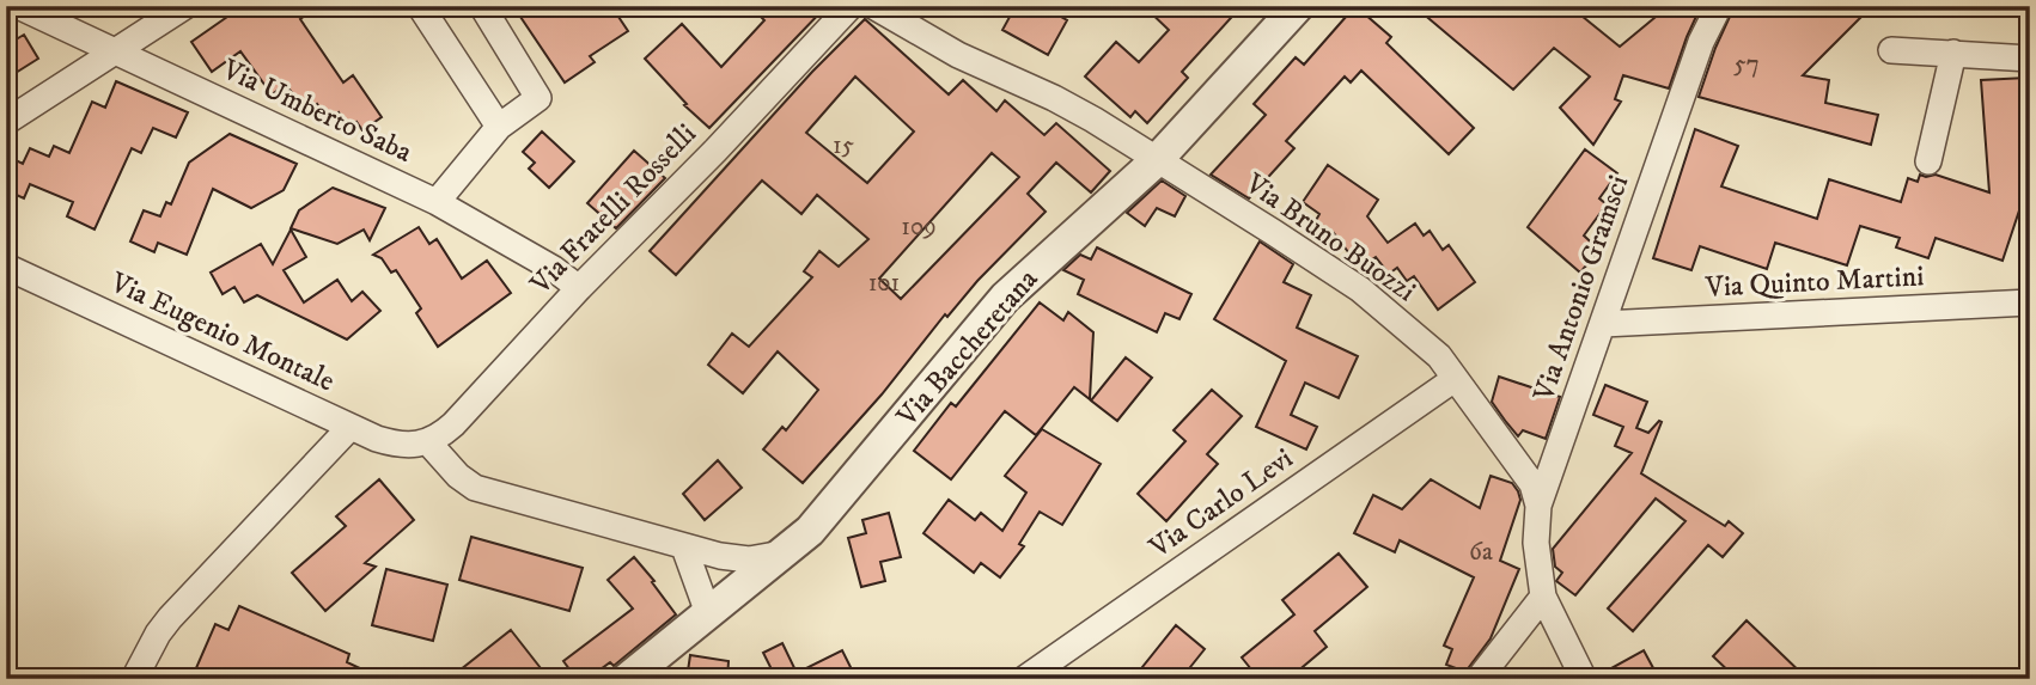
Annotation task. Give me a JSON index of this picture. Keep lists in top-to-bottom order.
{
  "streets": {
    "street": [
      "Via Umberto Saba",
      "Via Fratelli Rosselli",
      "Via Bruno Buozzi",
      "Via Quinto Martini",
      "Via Antonio Gramsci",
      "Via Eugenio Montale",
      "Via Baccheretana",
      "Via Carlo Levi"
    ]
  },
  "crossings": [
    ["Via Umberto Saba", "Via Fratelli Rosselli"],
    ["Via Fratelli Rosselli", "Via Eugenio Montale"],
    ["Via Bruno Buozzi", "Via Antonio Gramsci"],
    ["Via Bruno Buozzi", "Via Baccheretana"],
    ["Via Bruno Buozzi", "Via Carlo Levi"],
    ["Via Quinto Martini", "Via Antonio Gramsci"]
  ],
  "house_numbers": [
    "57",
    "15",
    "109",
    "101",
    "6a"
  ]
}
